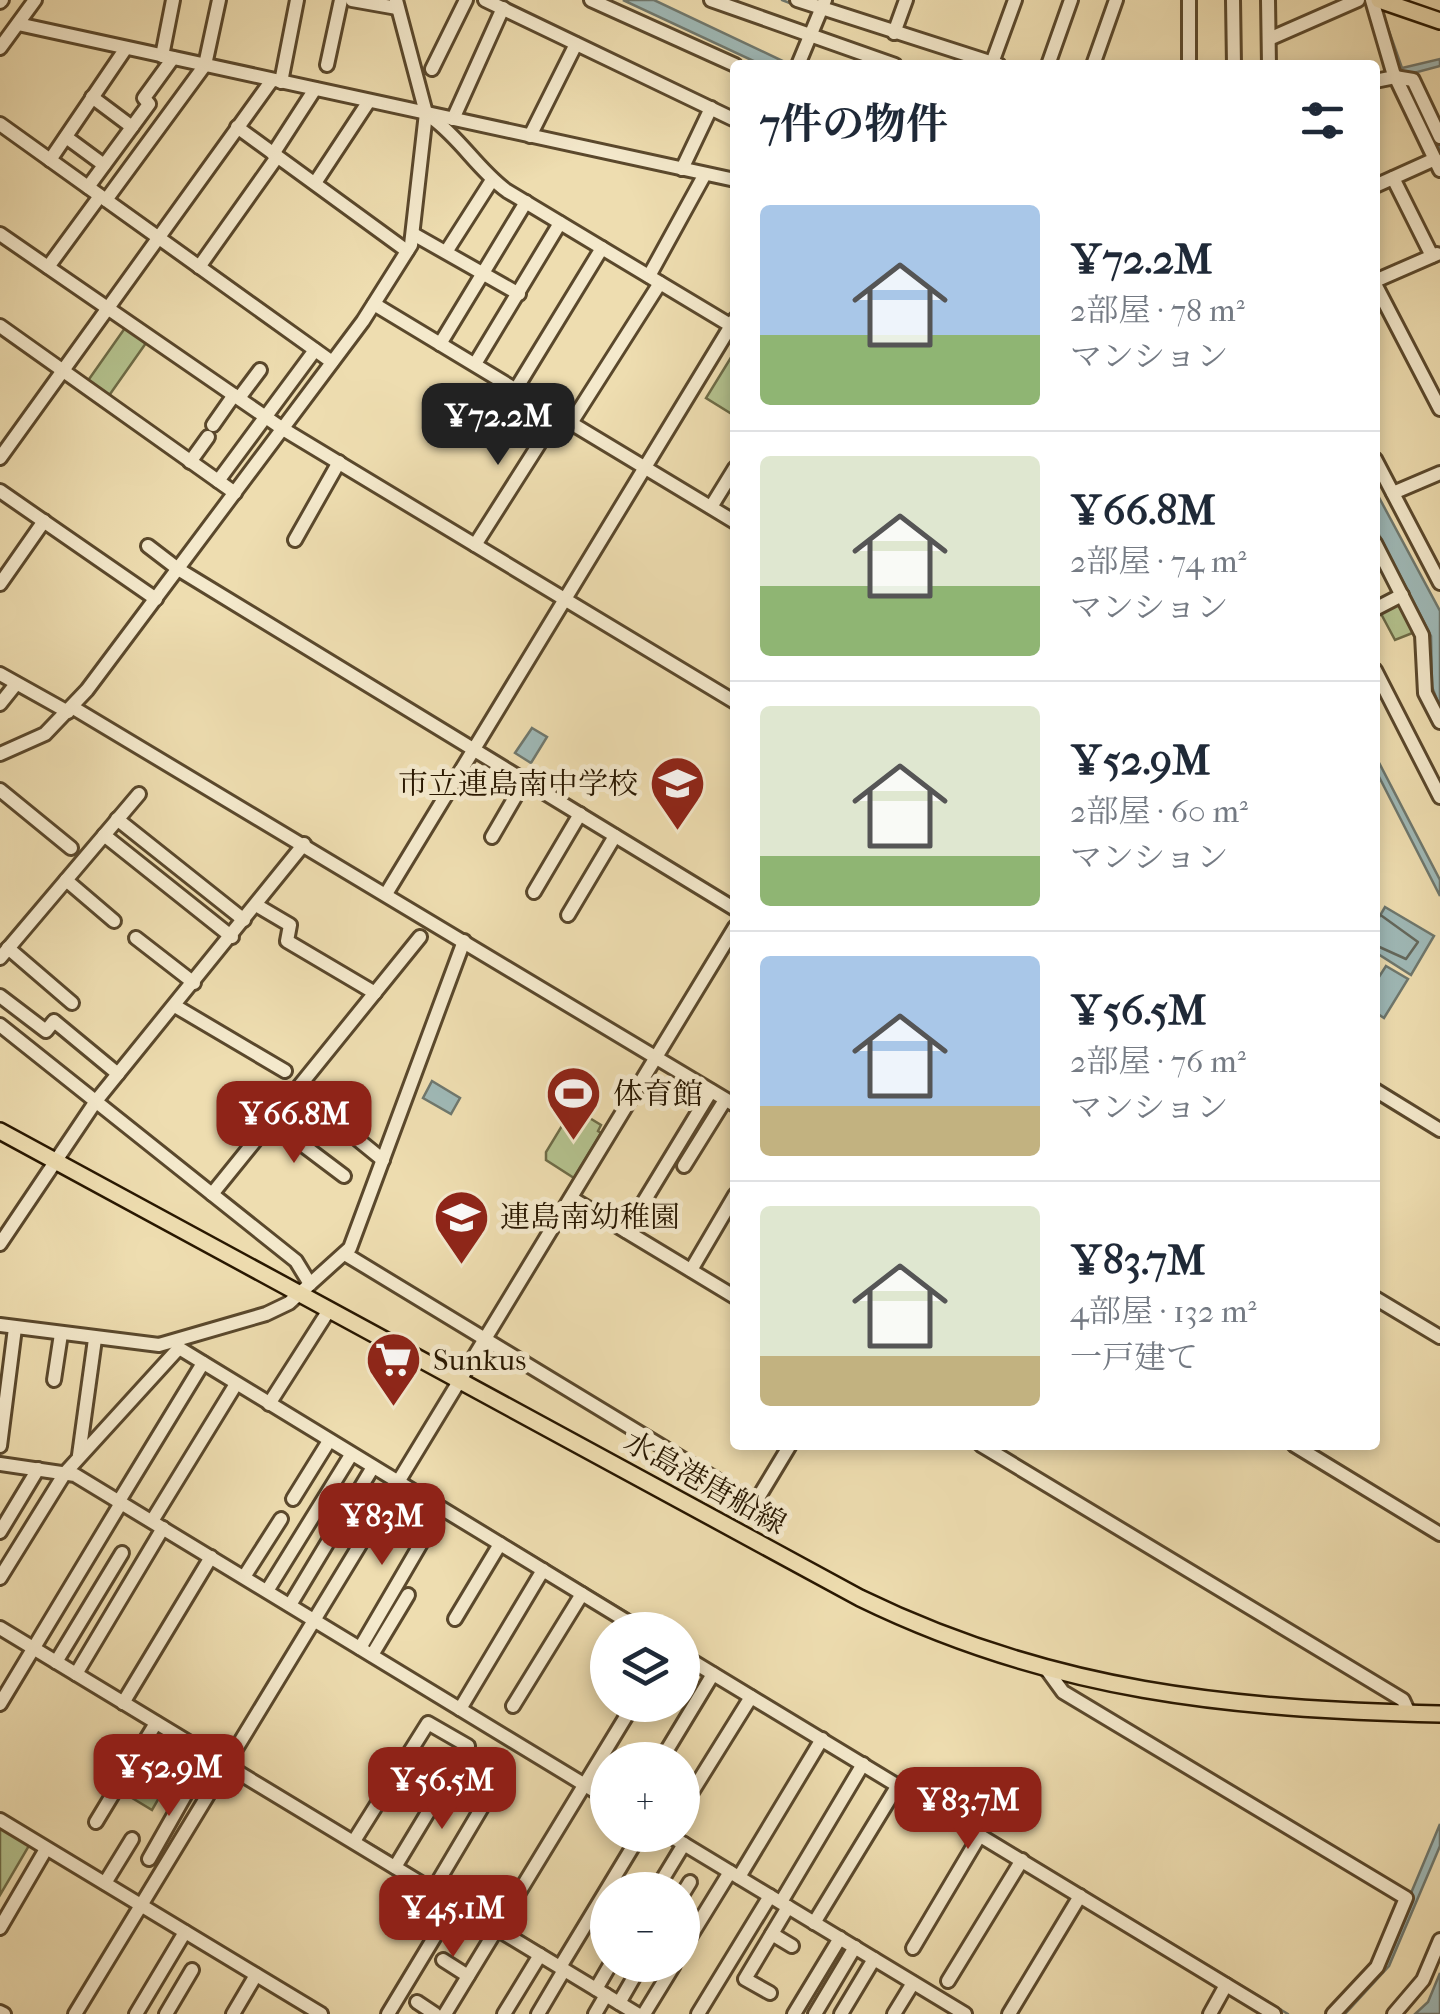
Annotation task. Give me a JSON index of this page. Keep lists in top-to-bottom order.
{
  "streets": {
    "main road": ["水島港唐船線"]
  },
  "places": {
    "school or university": ["市立連島南中学校", "連島南幼稚園"],
    "sports": ["体育館"],
    "supermarket": ["Sunkus"]
  },
  "page": {
    "heading": "7件の物件",
    "list": [
      {
        "name": "¥72.2M",
        "note": "2部屋 · 78 m² · マンション"
      },
      {
        "name": "¥66.8M",
        "note": "2部屋 · 74 m² · マンション"
      },
      {
        "name": "¥52.9M",
        "note": "2部屋 · 60 m² · マンション"
      },
      {
        "name": "¥56.5M",
        "note": "2部屋 · 76 m² · マンション"
      },
      {
        "name": "¥83.7M",
        "note": "4部屋 · 132 m² · 一戸建て"
      }
    ],
    "price": [
      "¥72.2M",
      "¥66.8M",
      "¥83M",
      "¥52.9M",
      "¥56.5M",
      "¥83.7M",
      "¥45.1M"
    ],
    "map_buttons": ["+", "−"]
  }
}
